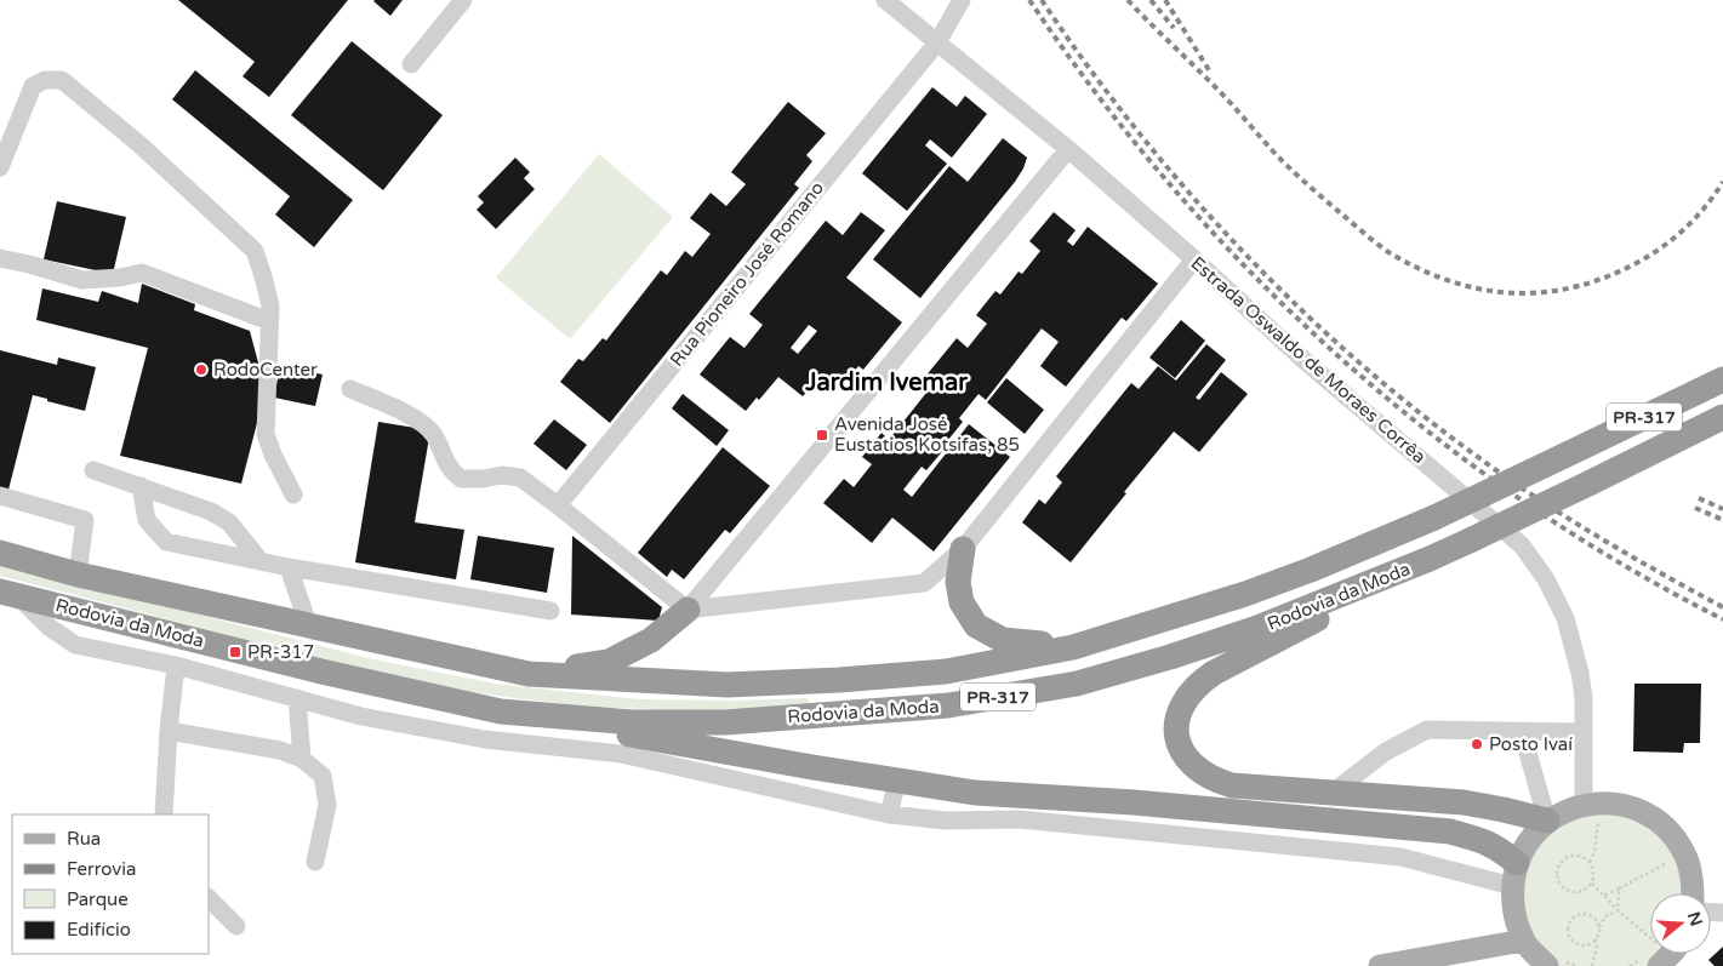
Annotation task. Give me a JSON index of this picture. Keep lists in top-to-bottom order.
{
  "streets": {
    "highway": ["PR-317", "Rodovia da Moda"],
    "street": ["Rua Pioneiro José Romano", "Estrada Oswaldo de Moraes Corrêa"]
  },
  "crossings": [
    ["Rua Pioneiro José Romano", "Estrada Oswaldo de Moraes Corrêa"]
  ],
  "districts": ["Jardim Ivemar"],
  "places": {
    "other": ["RodoCenter", "Posto Ivaí"],
    "transit": ["Avenida José Eustatios Kotsifas, 85", "PR-317"]
  },
  "legend": [
    "Rua",
    "Ferrovia",
    "Parque",
    "Edifício"
  ],
  "north": "right"
}
